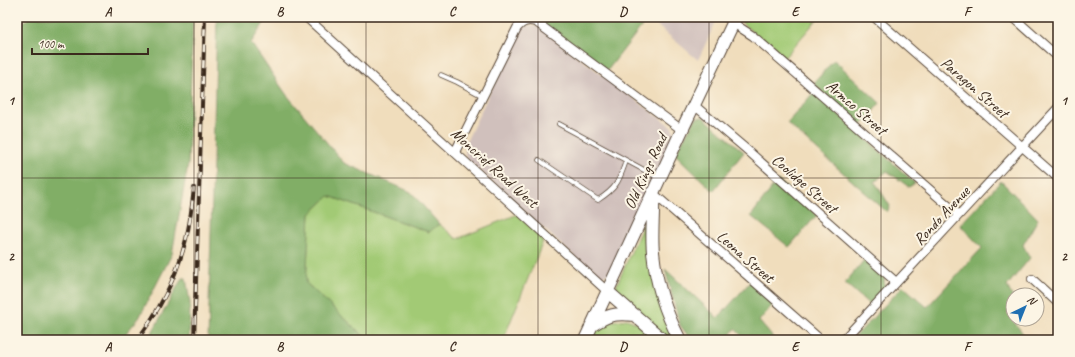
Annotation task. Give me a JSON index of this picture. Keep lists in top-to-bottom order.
{
  "streets": {
    "street": [
      "Paragon Street",
      "Armco Street",
      "Moncrief Road West",
      "Old Kings Road",
      "Coolidge Street",
      "Rondo Avenue",
      "Leona Street"
    ]
  },
  "crossings": [
    ["Paragon Street", "Rondo Avenue"],
    ["Armco Street", "Old Kings Road"],
    ["Armco Street", "Rondo Avenue"],
    ["Moncrief Road West", "Old Kings Road"],
    ["Old Kings Road", "Coolidge Street"],
    ["Old Kings Road", "Leona Street"],
    ["Coolidge Street", "Rondo Avenue"]
  ],
  "scale_bar": "100 m",
  "north": "top right",
  "grid": {
    "columns": [
      "A",
      "B",
      "C",
      "D",
      "E",
      "F"
    ],
    "rows": ["1", "2"]
  }
}
